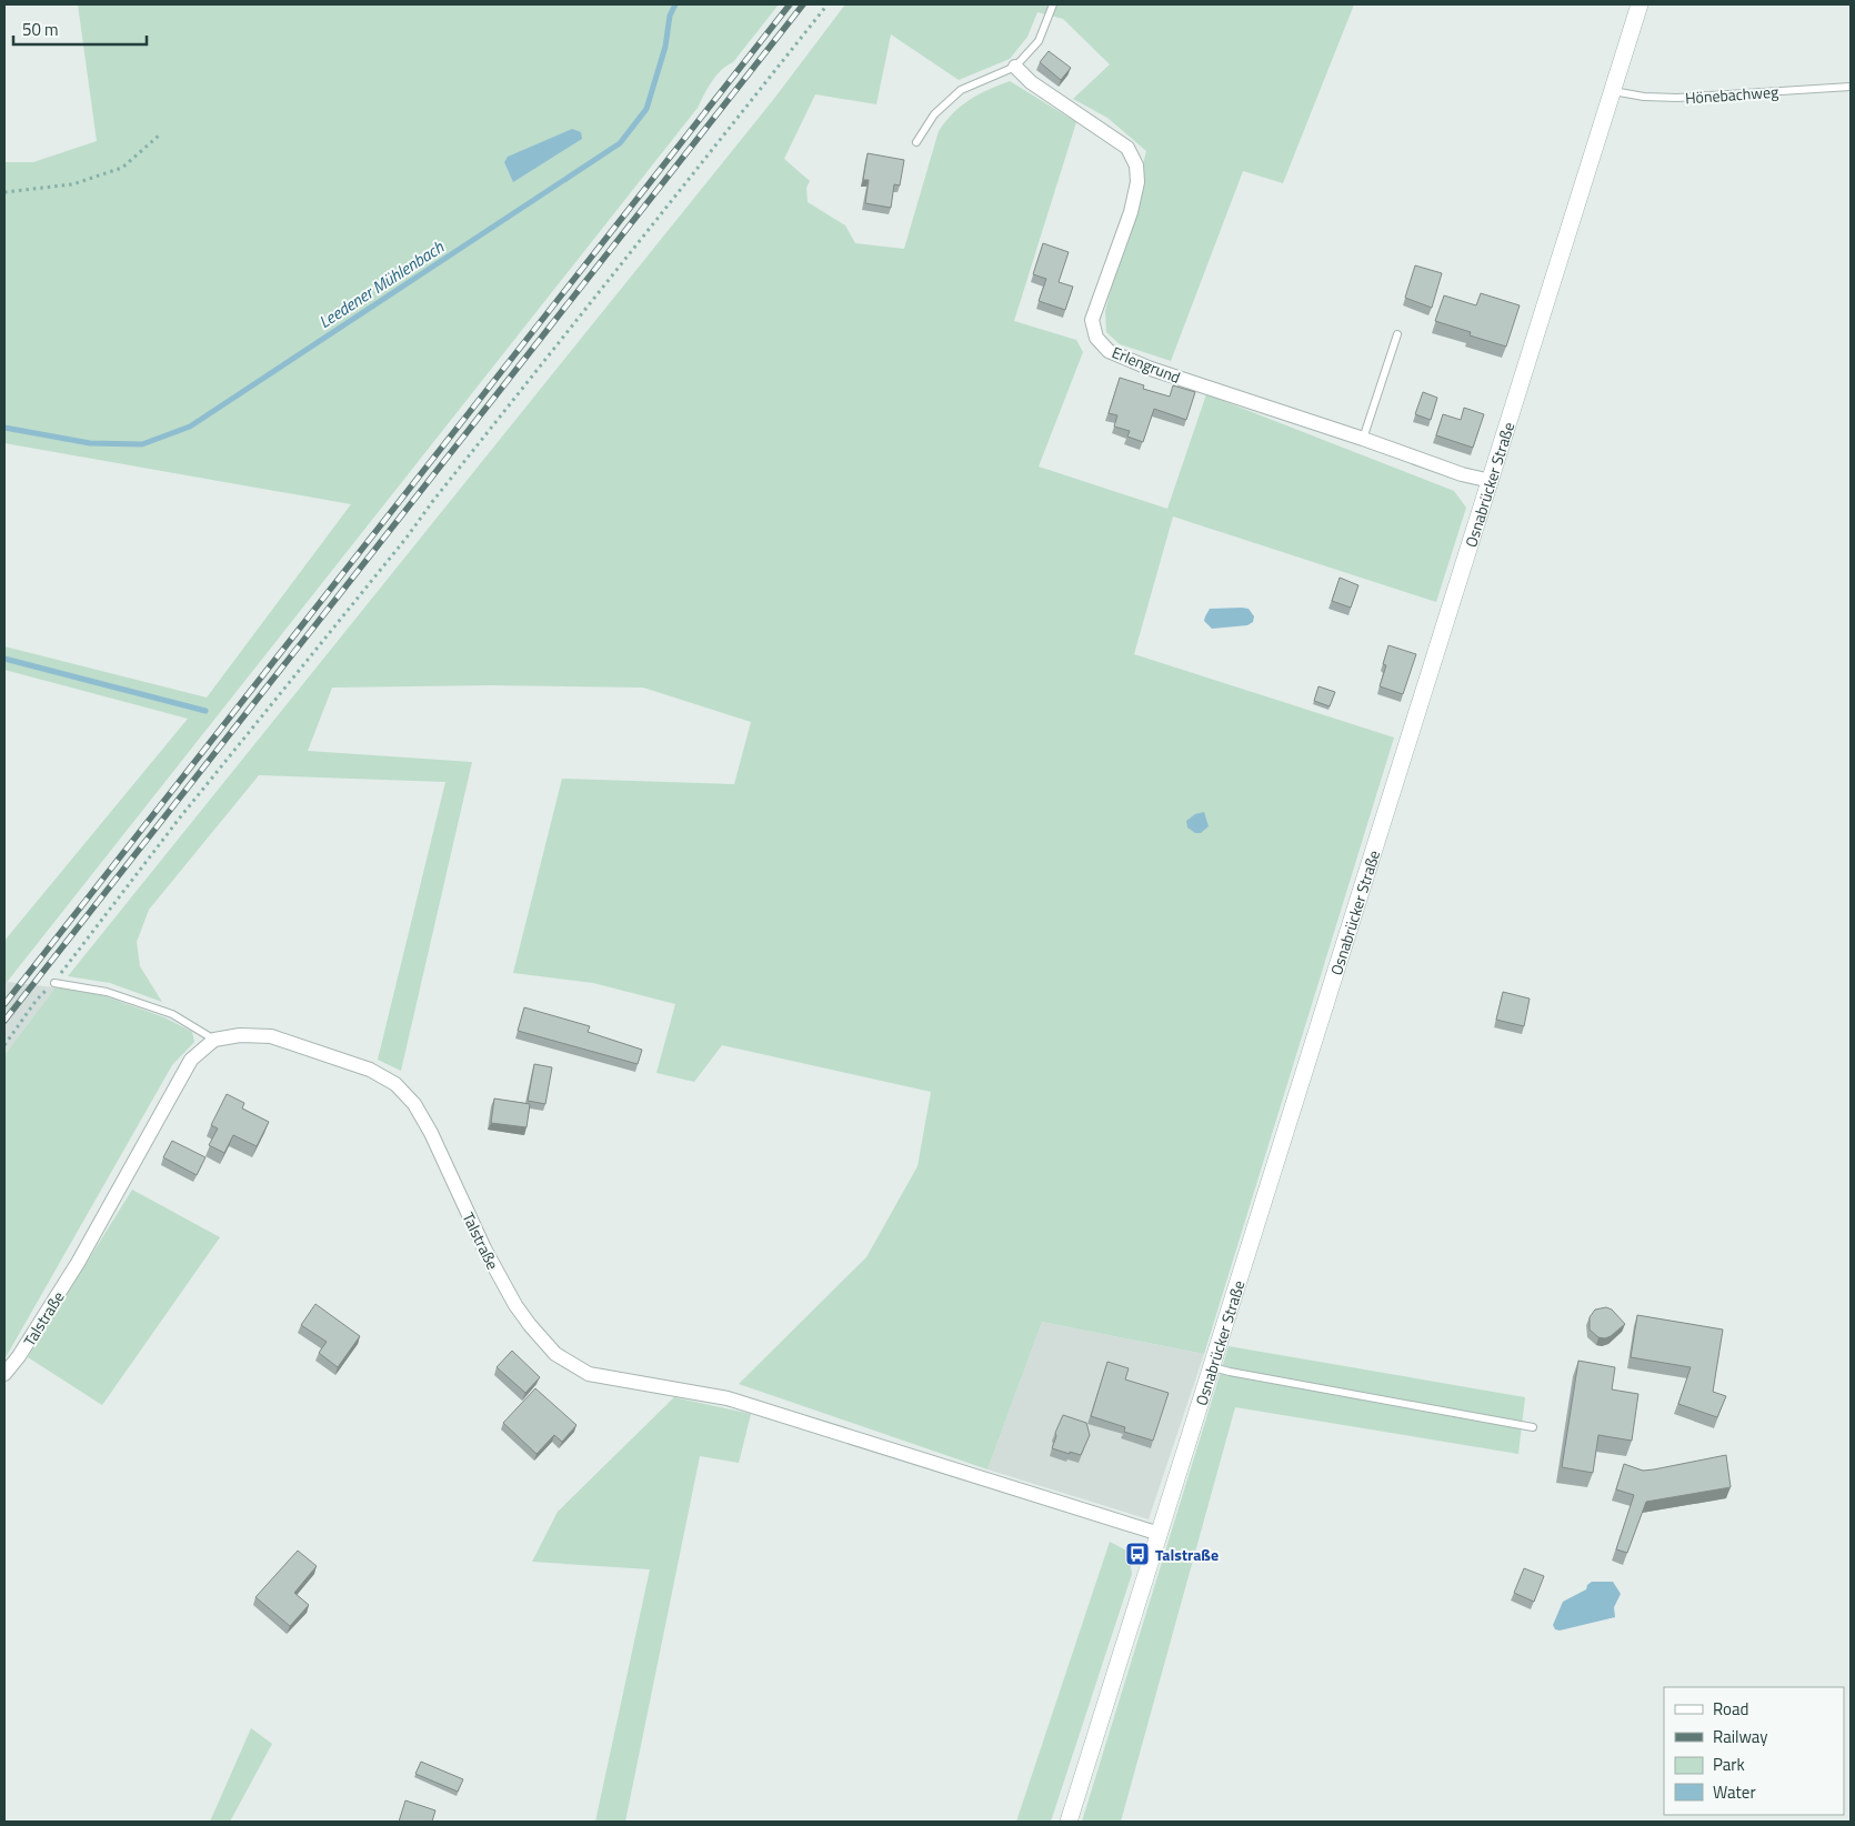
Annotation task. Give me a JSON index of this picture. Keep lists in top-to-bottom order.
{
  "streets": {
    "main road": ["Osnabrücker Straße"],
    "street": ["Erlengrund", "Talstraße"],
    "lane": ["Hönebachweg"]
  },
  "crossings": [
    ["Hönebachweg", "Osnabrücker Straße"],
    ["Erlengrund", "Osnabrücker Straße"],
    ["Osnabrücker Straße", "Talstraße"]
  ],
  "water": ["Leedener Mühlenbach"],
  "places": {
    "bus stop": ["Talstraße"]
  },
  "legend": [
    "Road",
    "Railway",
    "Park",
    "Water"
  ],
  "scale_bar": "50 m"
}
